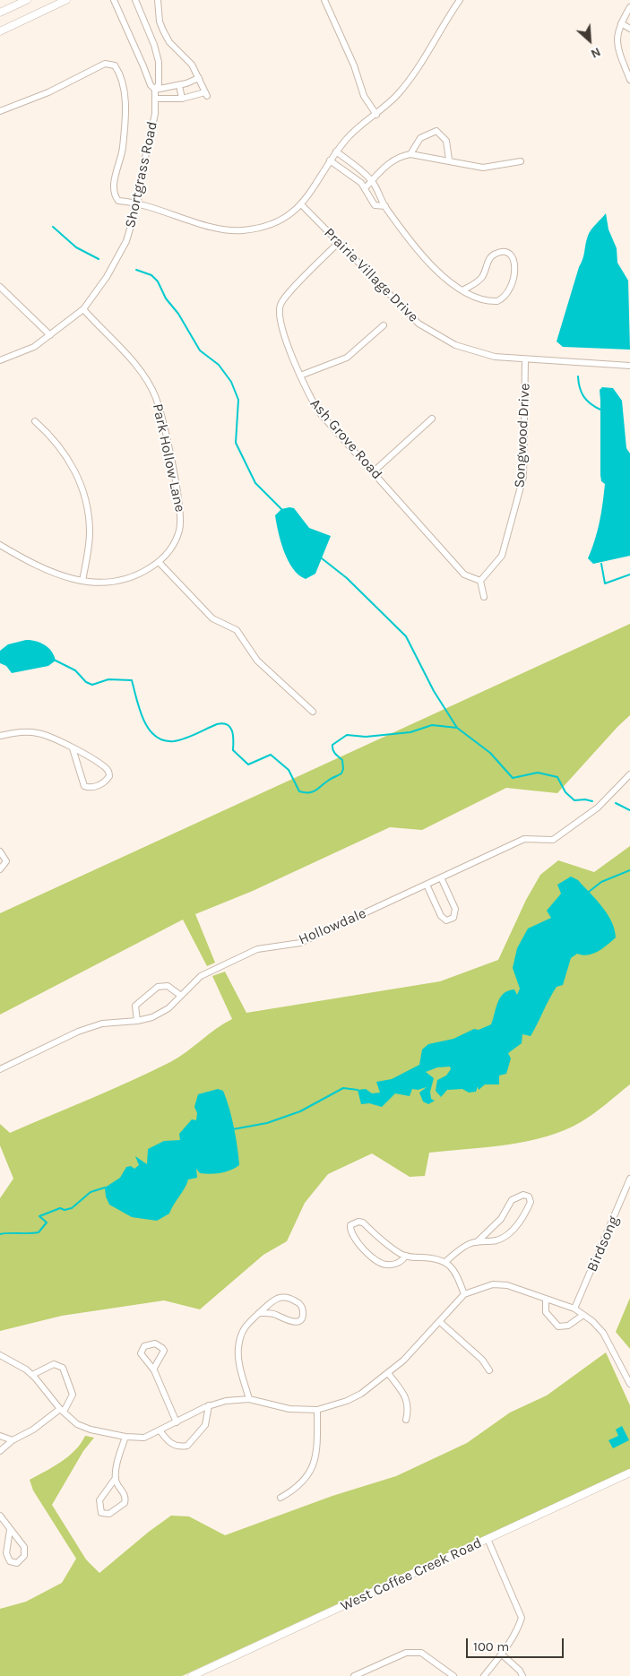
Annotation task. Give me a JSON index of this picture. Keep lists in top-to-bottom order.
{
  "streets": {
    "street": [
      "Shortgrass Road",
      "Prairie Village Drive",
      "Songwood Drive",
      "Ash Grove Road",
      "Park Hollow Lane",
      "Hollowdale",
      "Birdsong",
      "West Coffee Creek Road"
    ]
  },
  "crossings": [
    ["Shortgrass Road", "Park Hollow Lane"],
    ["Prairie Village Drive", "Songwood Drive"],
    ["Prairie Village Drive", "Ash Grove Road"],
    ["Songwood Drive", "Ash Grove Road"]
  ],
  "scale_bar": "100 m",
  "north": "bottom right"
}
